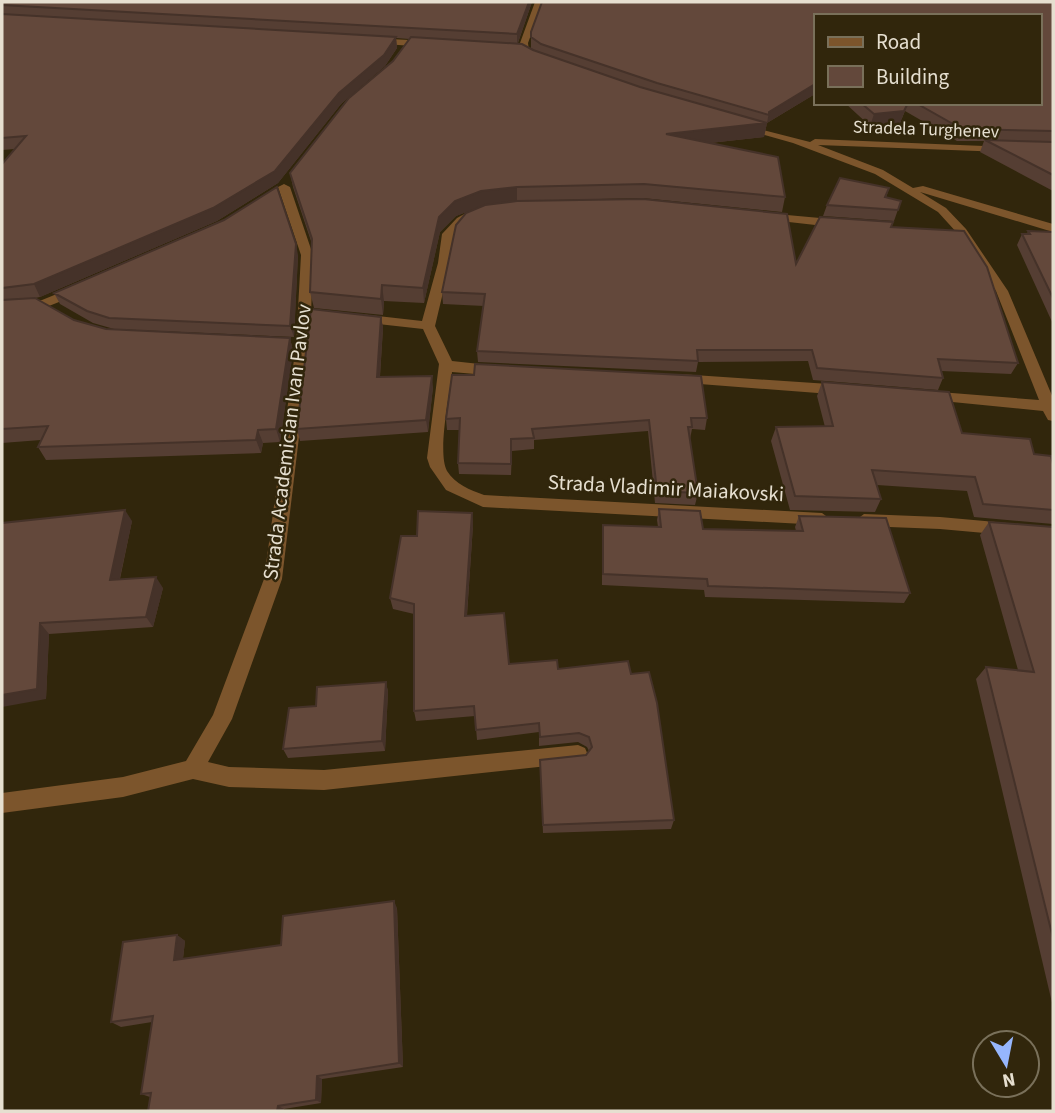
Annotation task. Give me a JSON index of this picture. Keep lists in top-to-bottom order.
{
  "streets": {
    "street": ["Stradela Turghenev", "Strada Academician Ivan Pavlov", "Strada Vladimir Maiakovski"]
  },
  "legend": ["Road", "Building"],
  "north": "bottom"
}
